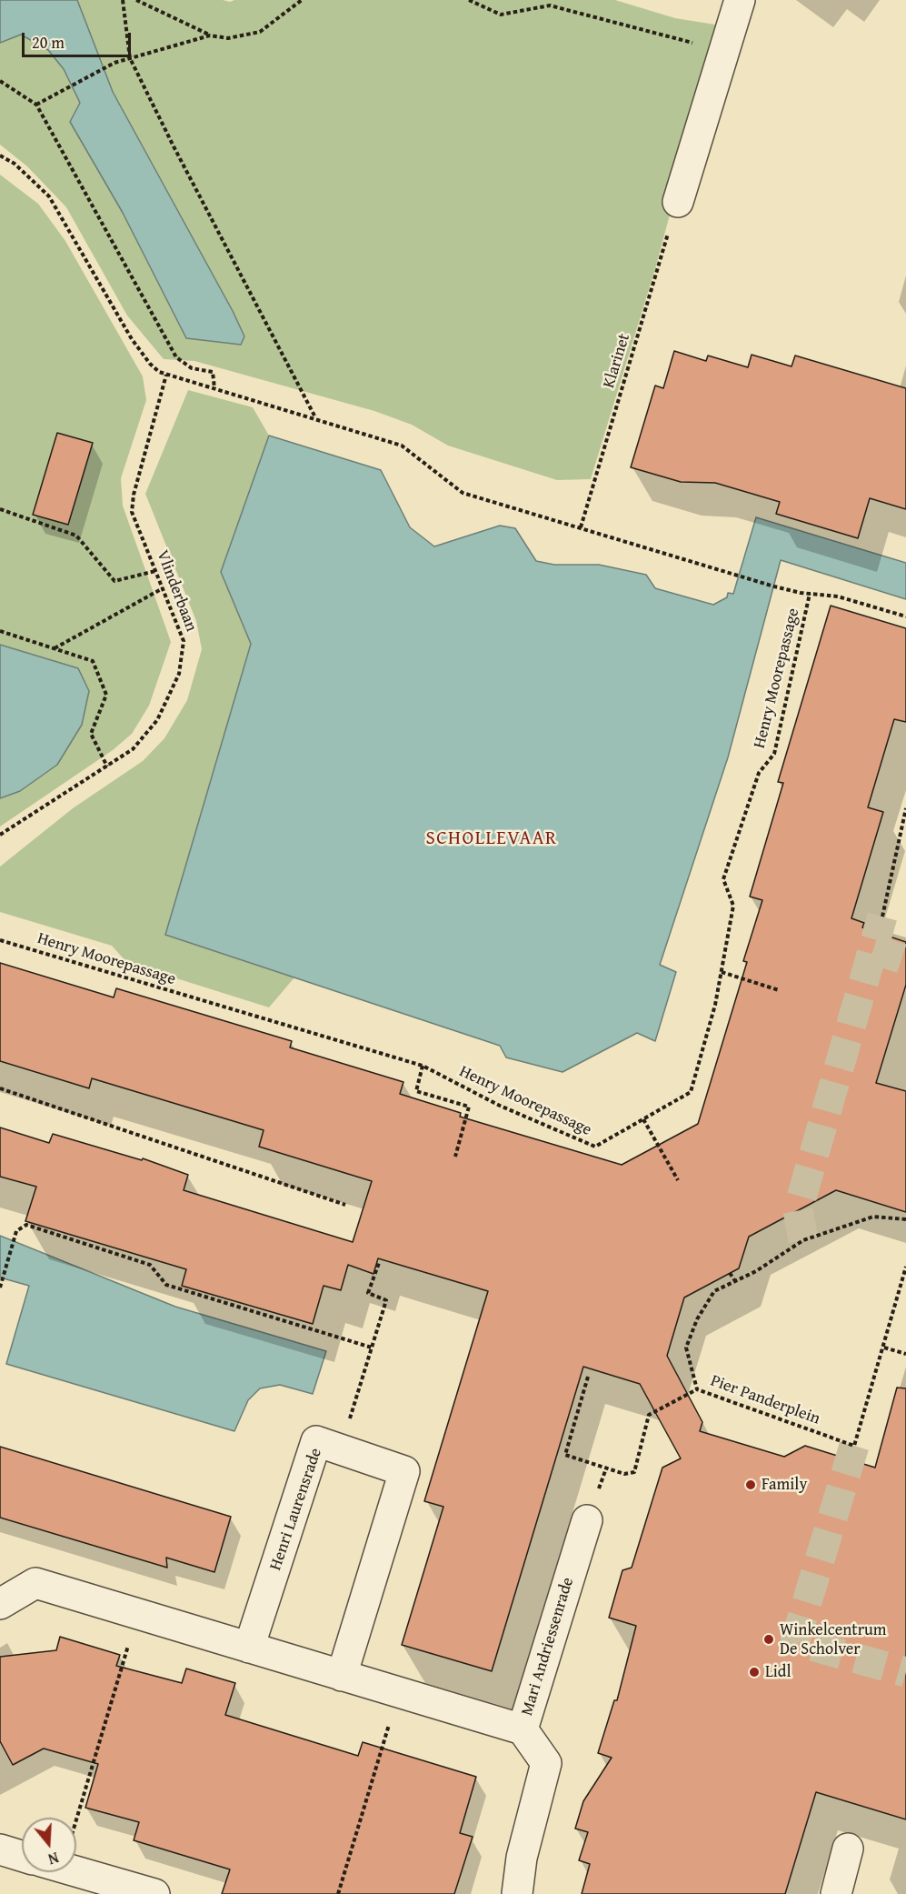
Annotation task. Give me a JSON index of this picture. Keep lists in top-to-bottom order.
{
  "streets": {
    "street": ["Henri Laurensrade", "Mari Andriessenrade"],
    "path": [
      "Klarinet",
      "Vlinderbaan",
      "Henry Moorepassage",
      "Pier Panderplein"
    ]
  },
  "districts": ["SCHOLLEVAAR"],
  "places": ["Family", "Winkelcentrum De Scholver", "Lidl"],
  "scale_bar": "20 m",
  "north": "bottom"
}
